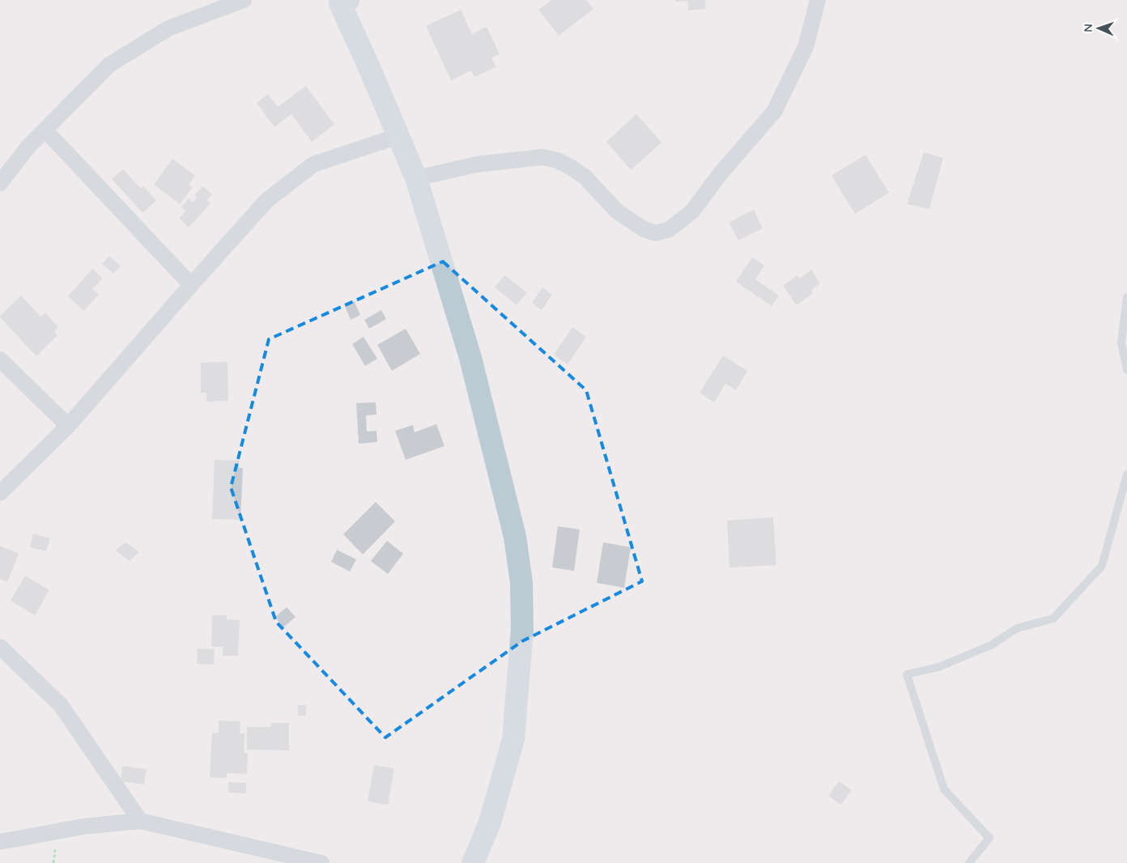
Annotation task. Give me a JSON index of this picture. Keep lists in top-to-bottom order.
{
  "north": "left"
}
